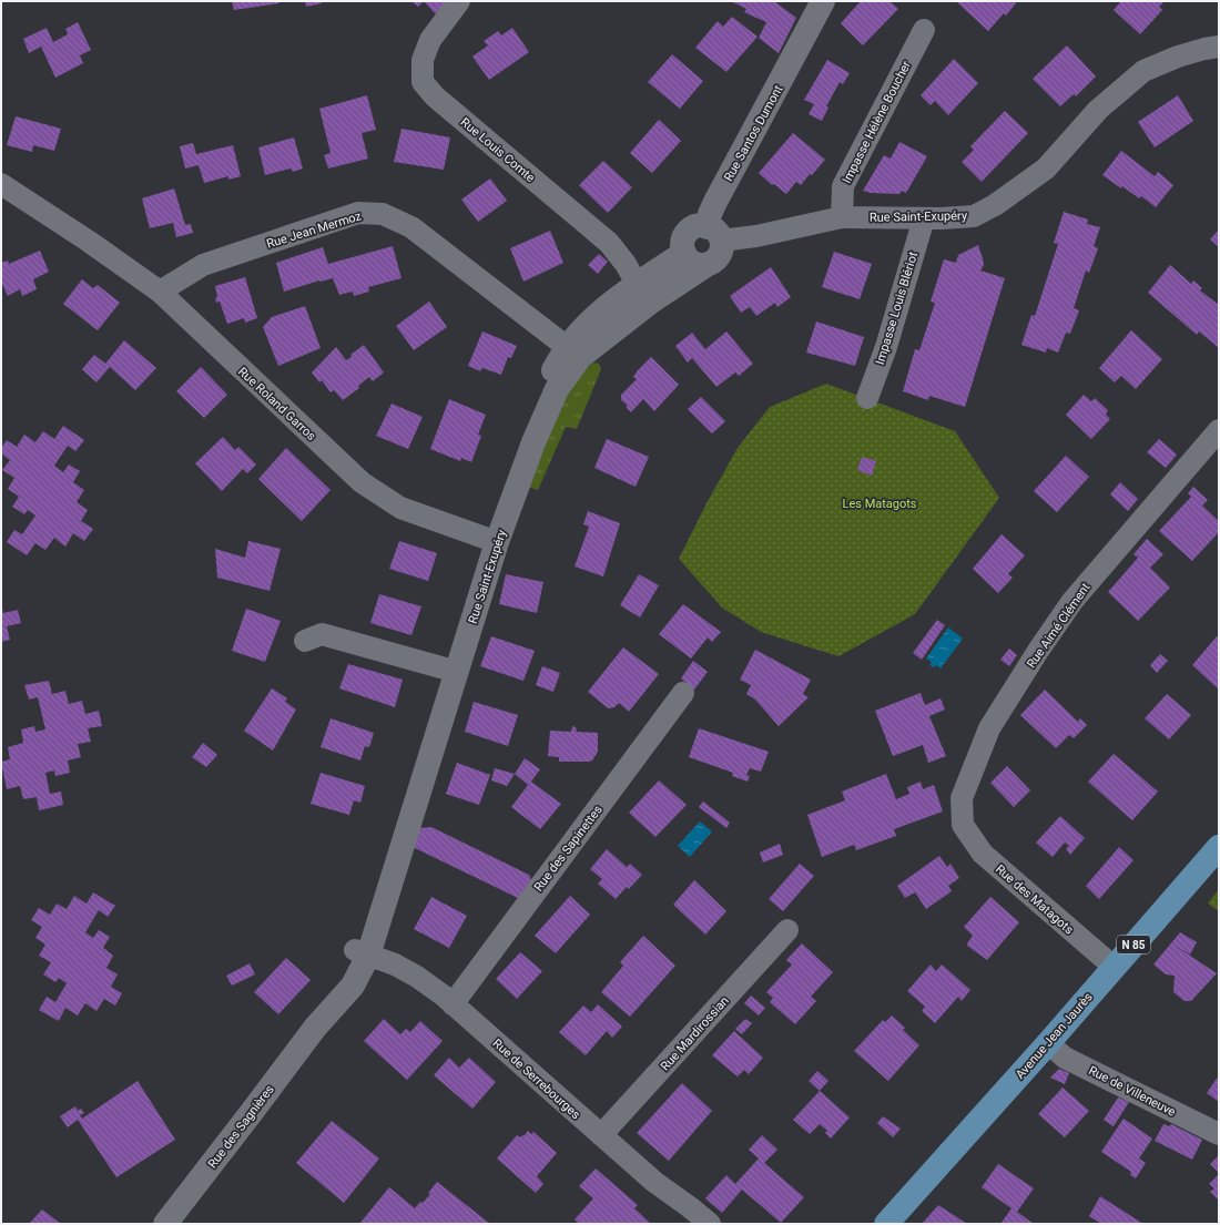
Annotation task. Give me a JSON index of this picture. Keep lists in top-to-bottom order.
{
  "streets": {
    "main road": [
      "Rue Santos Dumont",
      "Rue Saint-Exupéry",
      "N 85",
      "Avenue Jean Jaurès",
      "Rue des Sagnières"
    ],
    "street": [
      "Impasse Hélène Boucher",
      "Rue Louis Comte",
      "Rue Jean Mermoz",
      "Impasse Louis Blériot",
      "Rue Roland Garros",
      "Rue Aimé Clément",
      "Rue des Sapinettes",
      "Rue des Matagots",
      "Rue Mardirossian",
      "Rue de Serrebourges",
      "Rue de Villeneuve"
    ]
  },
  "crossings": [
    ["Impasse Hélène Boucher", "Rue Saint-Exupéry"],
    ["Rue Santos Dumont", "Rue Saint-Exupéry"],
    ["Rue Louis Comte", "Rue Saint-Exupéry"],
    ["Rue Saint-Exupéry", "Rue Jean Mermoz"],
    ["Rue Saint-Exupéry", "Impasse Louis Blériot"],
    ["Rue Saint-Exupéry", "Rue Roland Garros"],
    ["Rue Saint-Exupéry", "Rue de Serrebourges"],
    ["Rue Saint-Exupéry", "Rue des Sagnières"],
    ["Rue Jean Mermoz", "Rue Roland Garros"],
    ["Rue Aimé Clément", "Rue des Matagots"],
    ["Rue des Sapinettes", "Rue de Serrebourges"],
    ["Rue des Matagots", "Avenue Jean Jaurès"],
    ["Rue Mardirossian", "Rue de Serrebourges"],
    ["Avenue Jean Jaurès", "Rue de Villeneuve"],
    ["Rue de Serrebourges", "Rue des Sagnières"]
  ],
  "parks": ["Les Matagots"]
}
